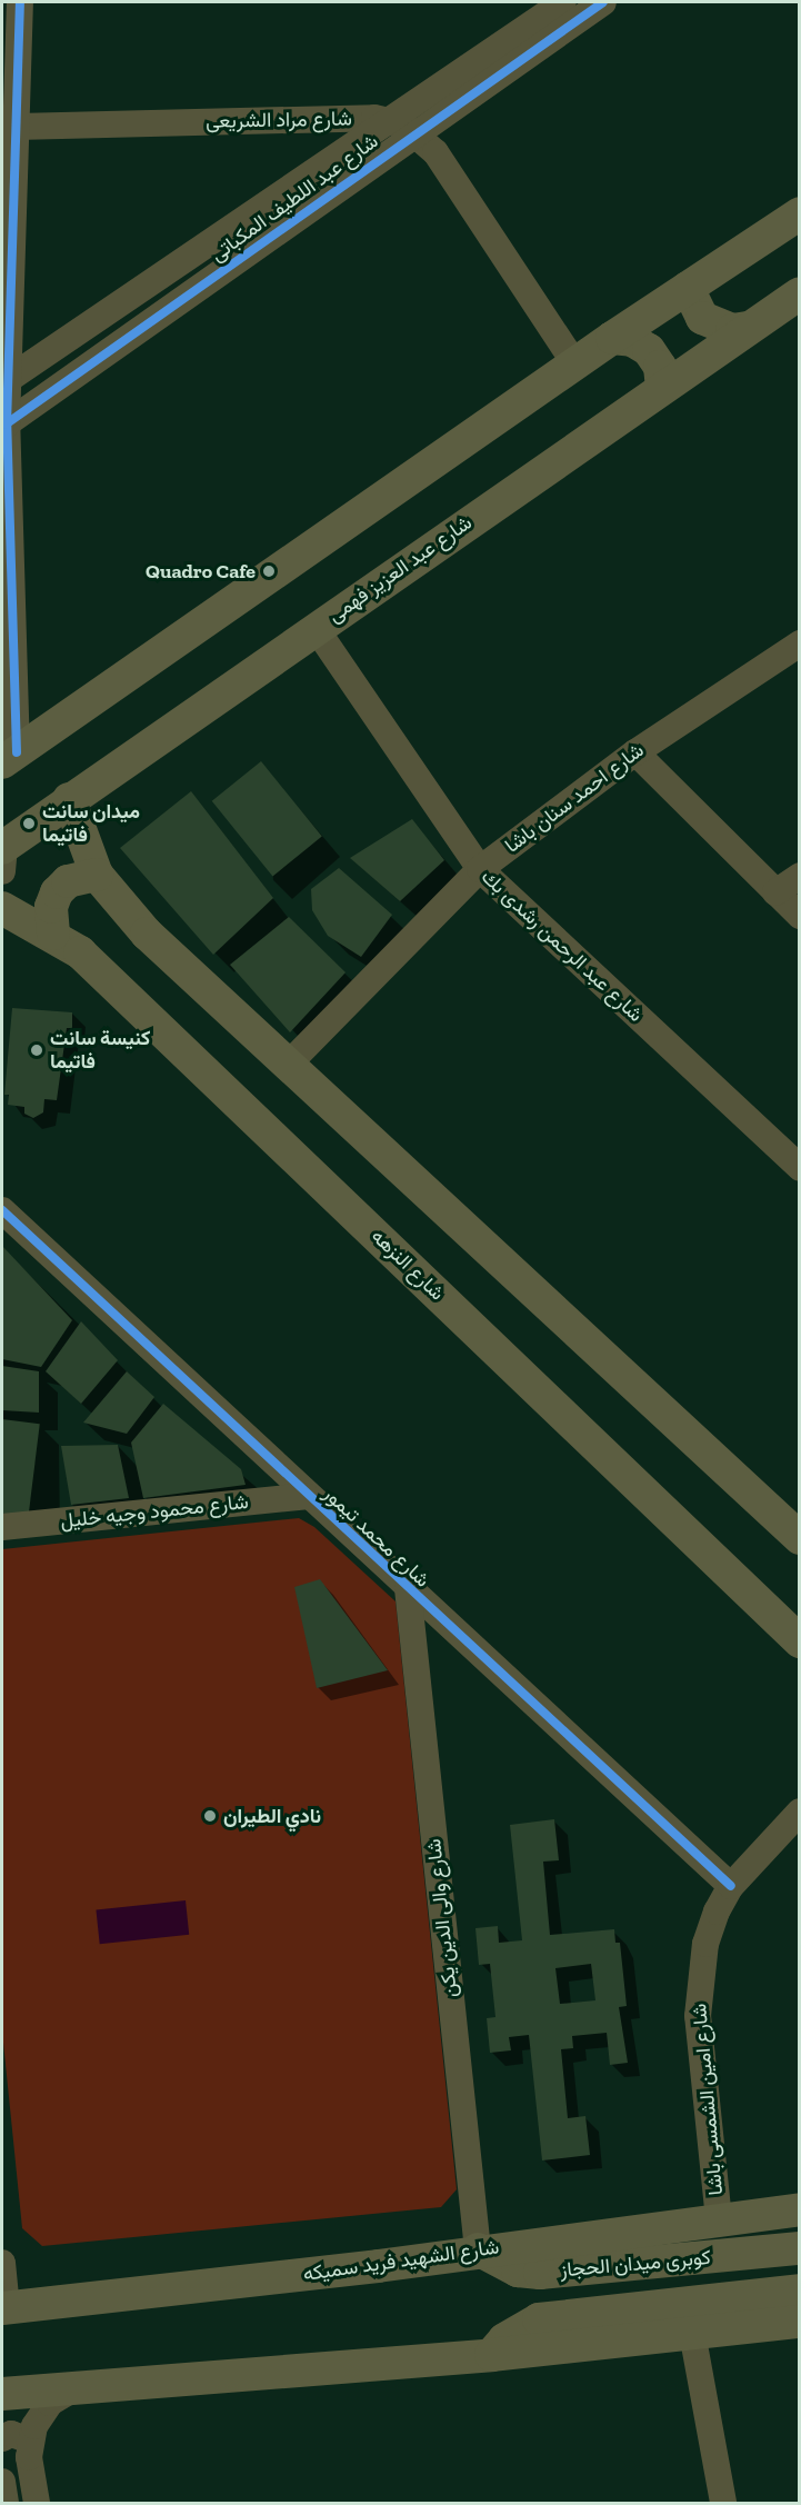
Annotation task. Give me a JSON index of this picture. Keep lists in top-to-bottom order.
{
  "streets": {
    "main road": [
      "شارع عبد العزيز فهمى",
      "شارع النزهه",
      "شارع الشهيد فريد سميكه",
      "كوبرى ميدان الحجاز"
    ],
    "street": [
      "شارع مراد الشريعى",
      "شارع عبد اللطيف المكباتى",
      "شارع احمد سنان باشا",
      "شارع عبد الرحمن رشدى بك",
      "شارع محمود وجيه خليل",
      "شارع محمد تيمور",
      "شارع والى الدين يكن",
      "شارع امين الشمسى باشا"
    ]
  },
  "crossings": [
    ["شارع مراد الشريعى", "شارع عبد اللطيف المكباتى"],
    ["شارع عبد العزيز فهمى", "شارع عبد الرحمن رشدى بك"],
    ["شارع احمد سنان باشا", "شارع عبد الرحمن رشدى بك"],
    ["شارع محمود وجيه خليل", "شارع محمد تيمور"],
    ["شارع محمد تيمور", "شارع والى الدين يكن"],
    ["شارع محمد تيمور", "شارع امين الشمسى باشا"],
    ["شارع والى الدين يكن", "شارع الشهيد فريد سميكه"],
    ["شارع والى الدين يكن", "كوبرى ميدان الحجاز"],
    ["شارع امين الشمسى باشا", "شارع الشهيد فريد سميكه"],
    ["شارع الشهيد فريد سميكه", "كوبرى ميدان الحجاز"]
  ],
  "places": [
    "Quadro Cafe",
    "ميدان سانت فاتيما",
    "كنيسة سانت فاتيما",
    "نادي الطيران"
  ]
}
